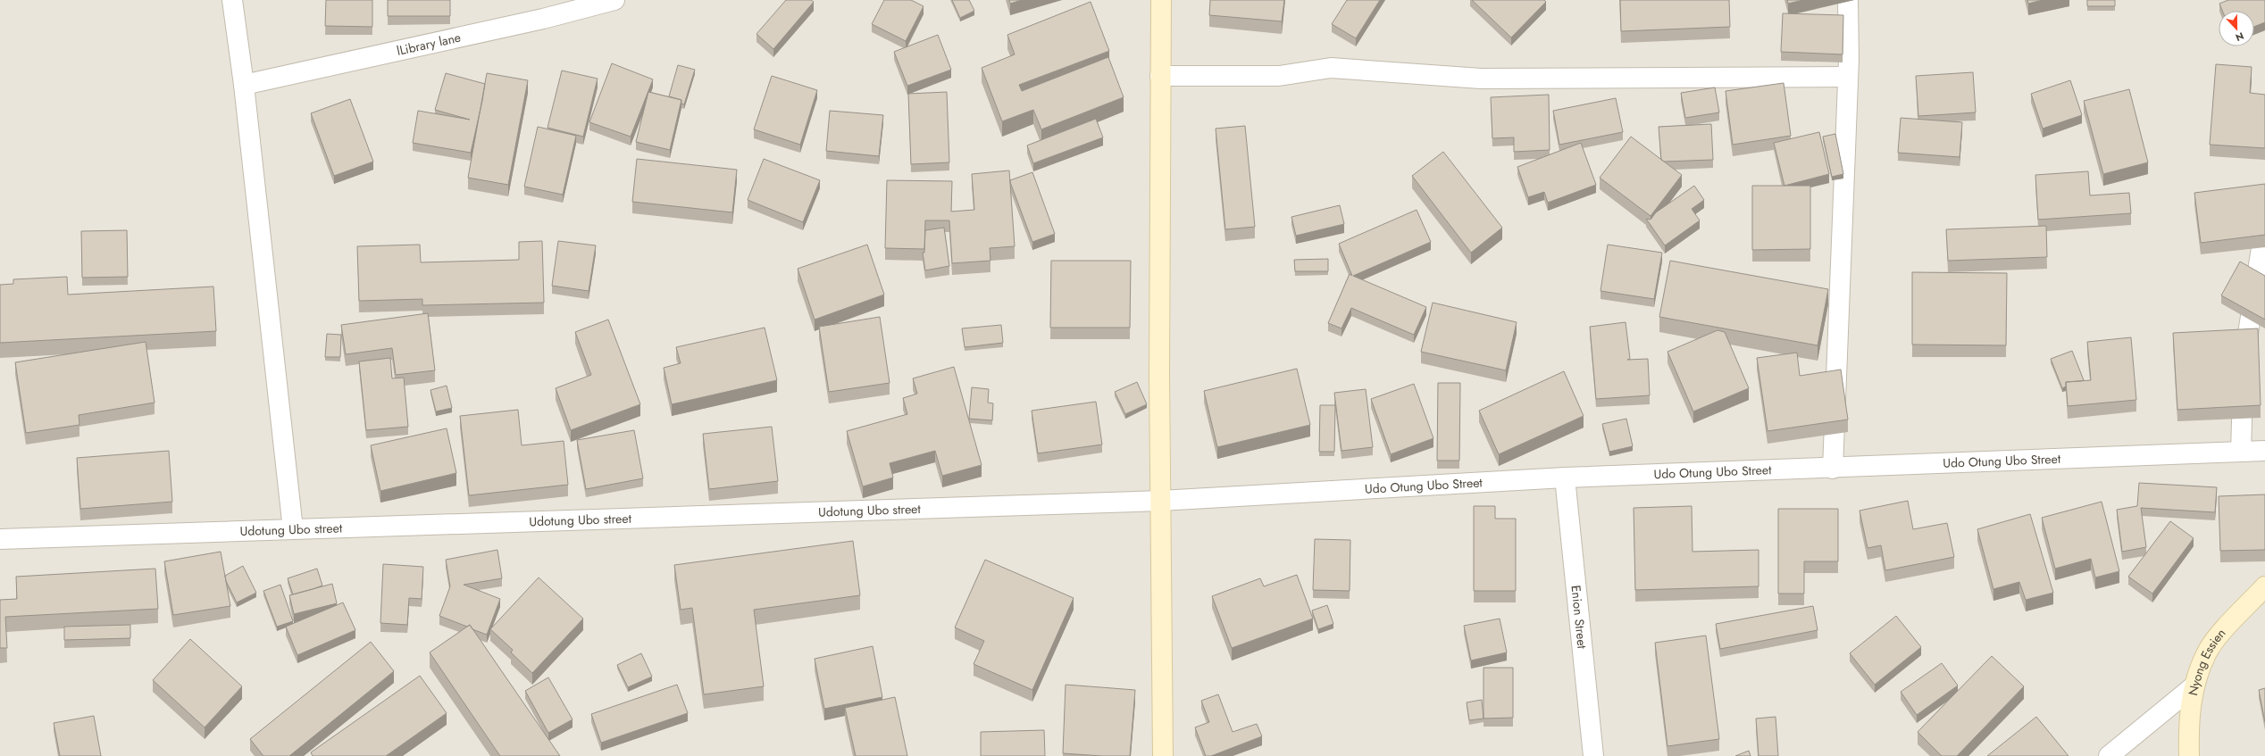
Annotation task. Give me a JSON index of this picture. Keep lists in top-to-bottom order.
{
  "streets": {
    "street": [
      "lLibrary lane",
      "Udo Otung Ubo Street",
      "Udotung Ubo street",
      "Enion Street",
      "Nyong Essien"
    ]
  },
  "crossings": [
    ["Udo Otung Ubo Street", "Udotung Ubo street"],
    ["Udo Otung Ubo Street", "Enion Street"]
  ],
  "north": "bottom"
}
